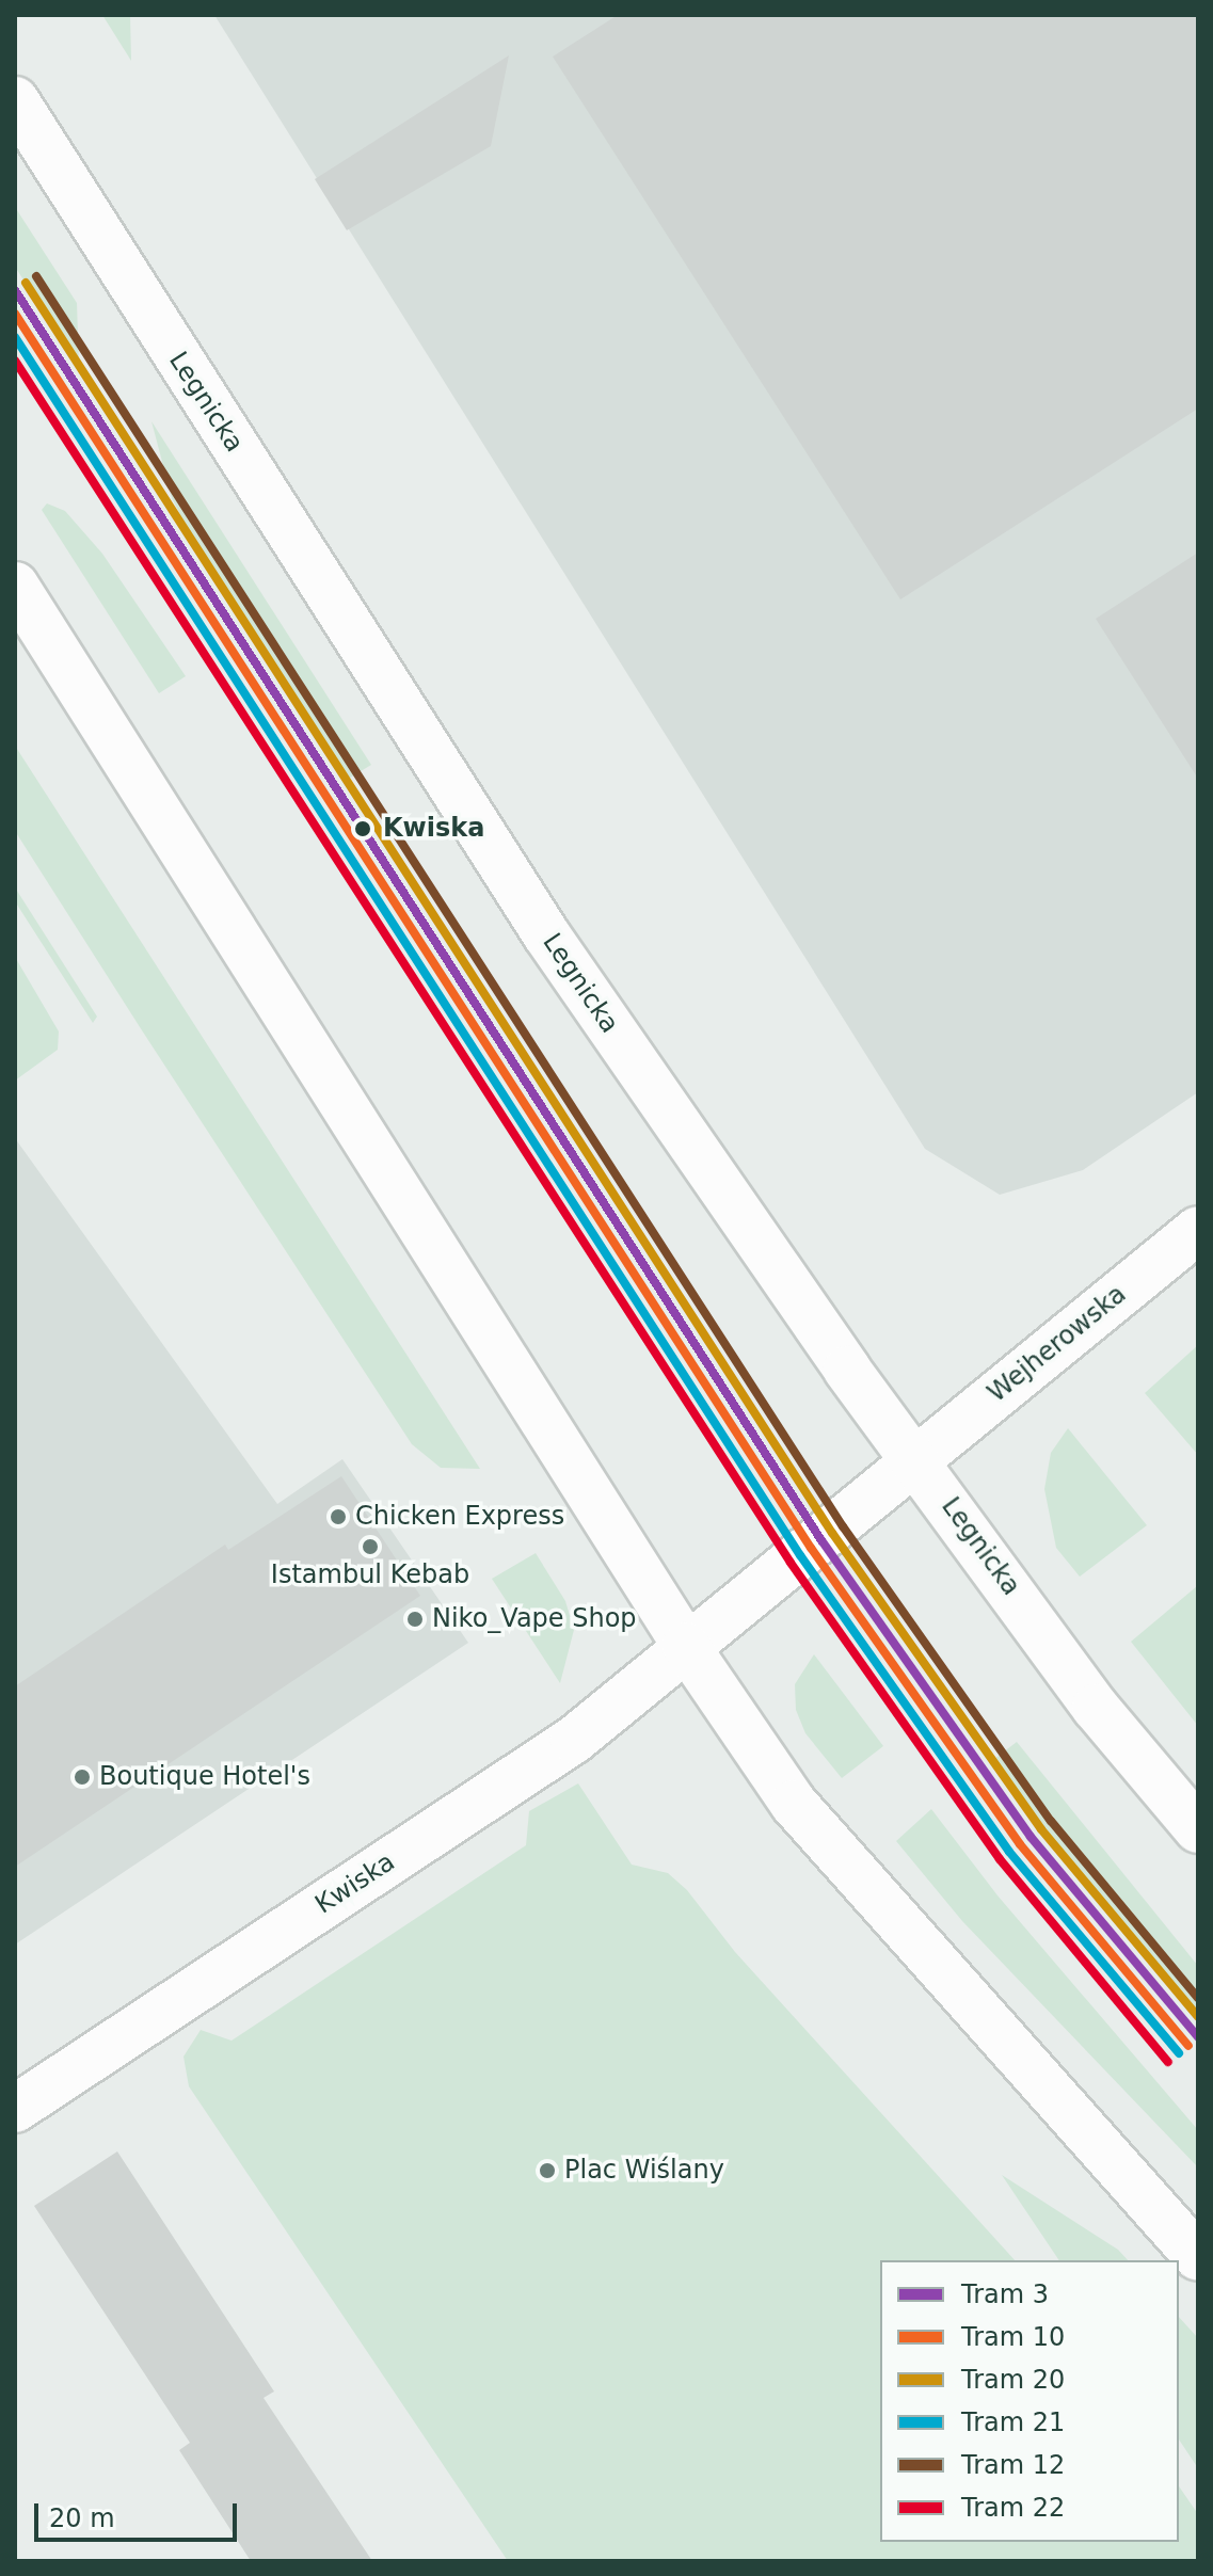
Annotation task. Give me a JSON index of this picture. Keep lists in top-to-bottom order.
{
  "streets": {
    "main road": ["Legnicka", "Wejherowska", "Kwiska"]
  },
  "crossings": [
    ["Legnicka", "Wejherowska"],
    ["Wejherowska", "Kwiska"]
  ],
  "places": [
    "Kwiska",
    "Chicken Express",
    "Istambul Kebab",
    "Niko_Vape Shop",
    "Boutique Hotel's",
    "Plac Wiślany"
  ],
  "lines": [
    "tram line 12",
    "tram line 20",
    "tram line 3",
    "tram line 10",
    "tram line 21",
    "tram line 22"
  ],
  "legend": [
    "Tram 3",
    "Tram 10",
    "Tram 20",
    "Tram 21",
    "Tram 12",
    "Tram 22"
  ],
  "scale_bar": "20 m"
}
